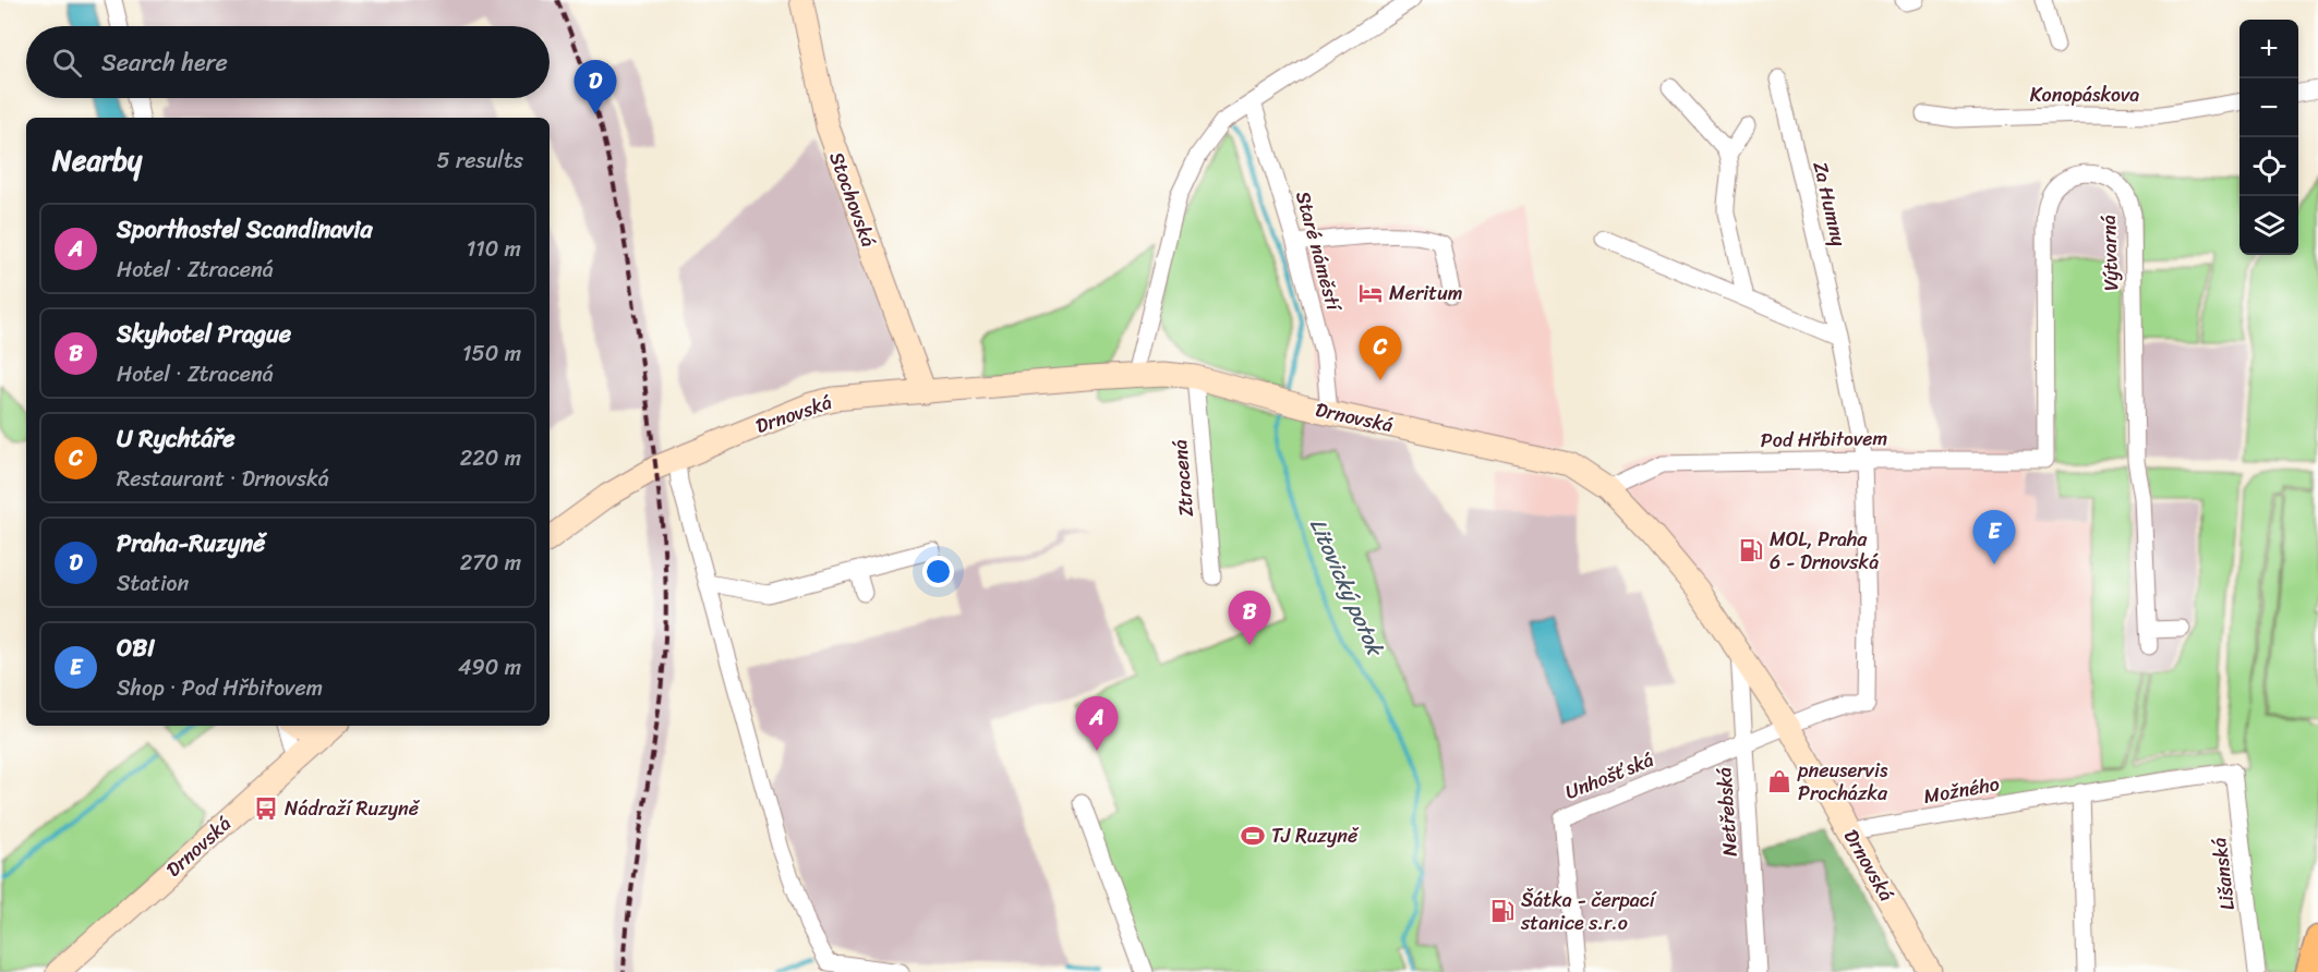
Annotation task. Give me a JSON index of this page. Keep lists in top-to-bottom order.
{
  "streets": {
    "main road": ["Stochovská", "Drnovská"],
    "street": [
      "Konopáskova",
      "Za Humny",
      "Staré náměstí",
      "Výtvarná",
      "Pod Hřbitovem",
      "Ztracená",
      "Unhošťská",
      "Možného",
      "Netřebská",
      "Lišanská"
    ]
  },
  "crossings": [
    ["Stochovská", "Drnovská"],
    ["Za Humny", "Drnovská"],
    ["Za Humny", "Pod Hřbitovem"],
    ["Staré náměstí", "Drnovská"],
    ["Výtvarná", "Pod Hřbitovem"],
    ["Drnovská", "Pod Hřbitovem"],
    ["Drnovská", "Ztracená"],
    ["Drnovská", "Možného"],
    ["Drnovská", "Netřebská"],
    ["Unhošťská", "Netřebská"],
    ["Možného", "Lišanská"]
  ],
  "water": ["Litovický potok"],
  "places": {
    "hotel": ["Meritum"],
    "fuel station": ["MOL, Praha 6 - Drnovská", "Šátka - čerpací stanice s.r.o"],
    "shop": ["pneuservis Procházka"],
    "bus stop": ["Nádraží Ruzyně"],
    "sports": ["TJ Ruzyně"]
  },
  "page": {
    "map_buttons": ["+", "−"],
    "search": "Search here",
    "pins": [
      "D",
      "C",
      "E",
      "B",
      "A"
    ],
    "heading": ["Nearby", "5 results"],
    "list": [
      {
        "mark": "A",
        "name": "Sporthostel Scandinavia",
        "note": "Hotel · Ztracená",
        "value": "110 m"
      },
      {
        "mark": "B",
        "name": "Skyhotel Prague",
        "note": "Hotel · Ztracená",
        "value": "150 m"
      },
      {
        "mark": "C",
        "name": "U Rychtáře",
        "note": "Restaurant · Drnovská",
        "value": "220 m"
      },
      {
        "mark": "D",
        "name": "Praha-Ruzyně",
        "note": "Station",
        "value": "270 m"
      },
      {
        "mark": "E",
        "name": "OBI",
        "note": "Shop · Pod Hřbitovem",
        "value": "490 m"
      }
    ]
  }
}
